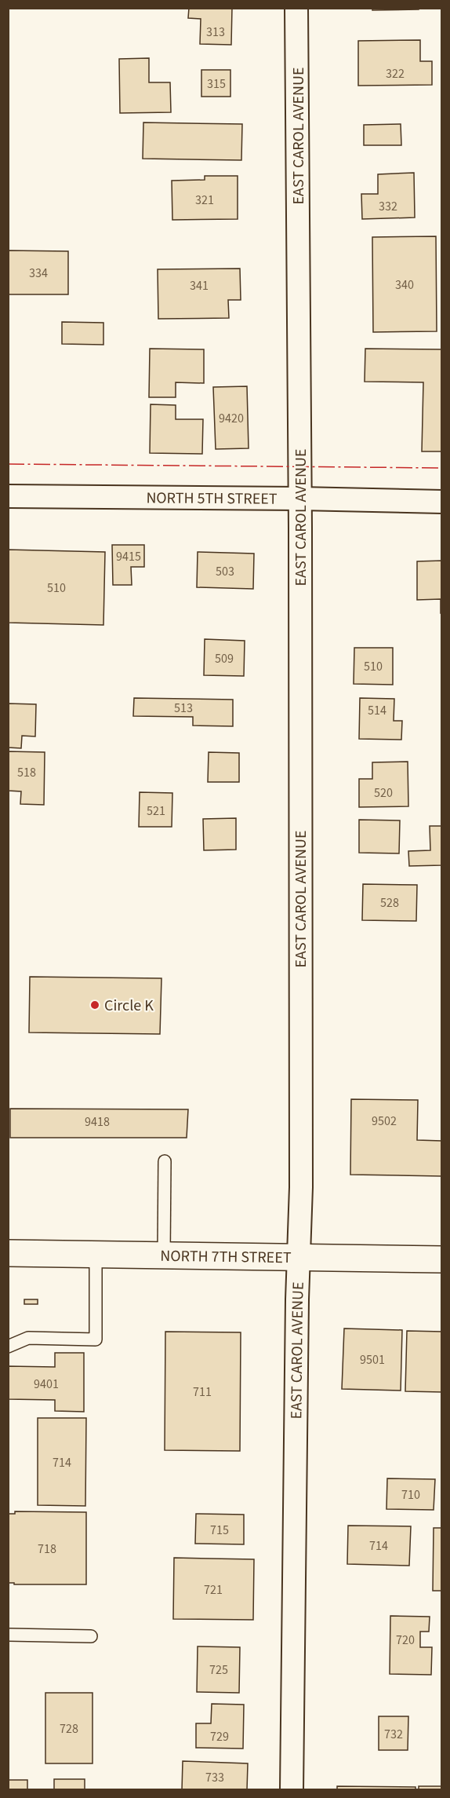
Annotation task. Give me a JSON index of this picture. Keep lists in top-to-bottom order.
{
  "streets": {
    "main road": ["NORTH 7TH STREET"],
    "street": ["EAST CAROL AVENUE", "NORTH 5TH STREET"]
  },
  "crossings": [
    ["EAST CAROL AVENUE", "NORTH 5TH STREET"],
    ["EAST CAROL AVENUE", "NORTH 7TH STREET"]
  ],
  "places": ["Circle K"],
  "house_numbers": [
    "313",
    "322",
    "315",
    "321",
    "332",
    "334",
    "340",
    "341",
    "9420",
    "9415",
    "503",
    "510",
    "509",
    "510",
    "513",
    "514",
    "518",
    "520",
    "521",
    "528",
    "9502",
    "9418",
    "9501",
    "9401",
    "711",
    "714",
    "710",
    "715",
    "714",
    "718",
    "721",
    "720",
    "725",
    "728",
    "732",
    "729",
    "733"
  ]
}
